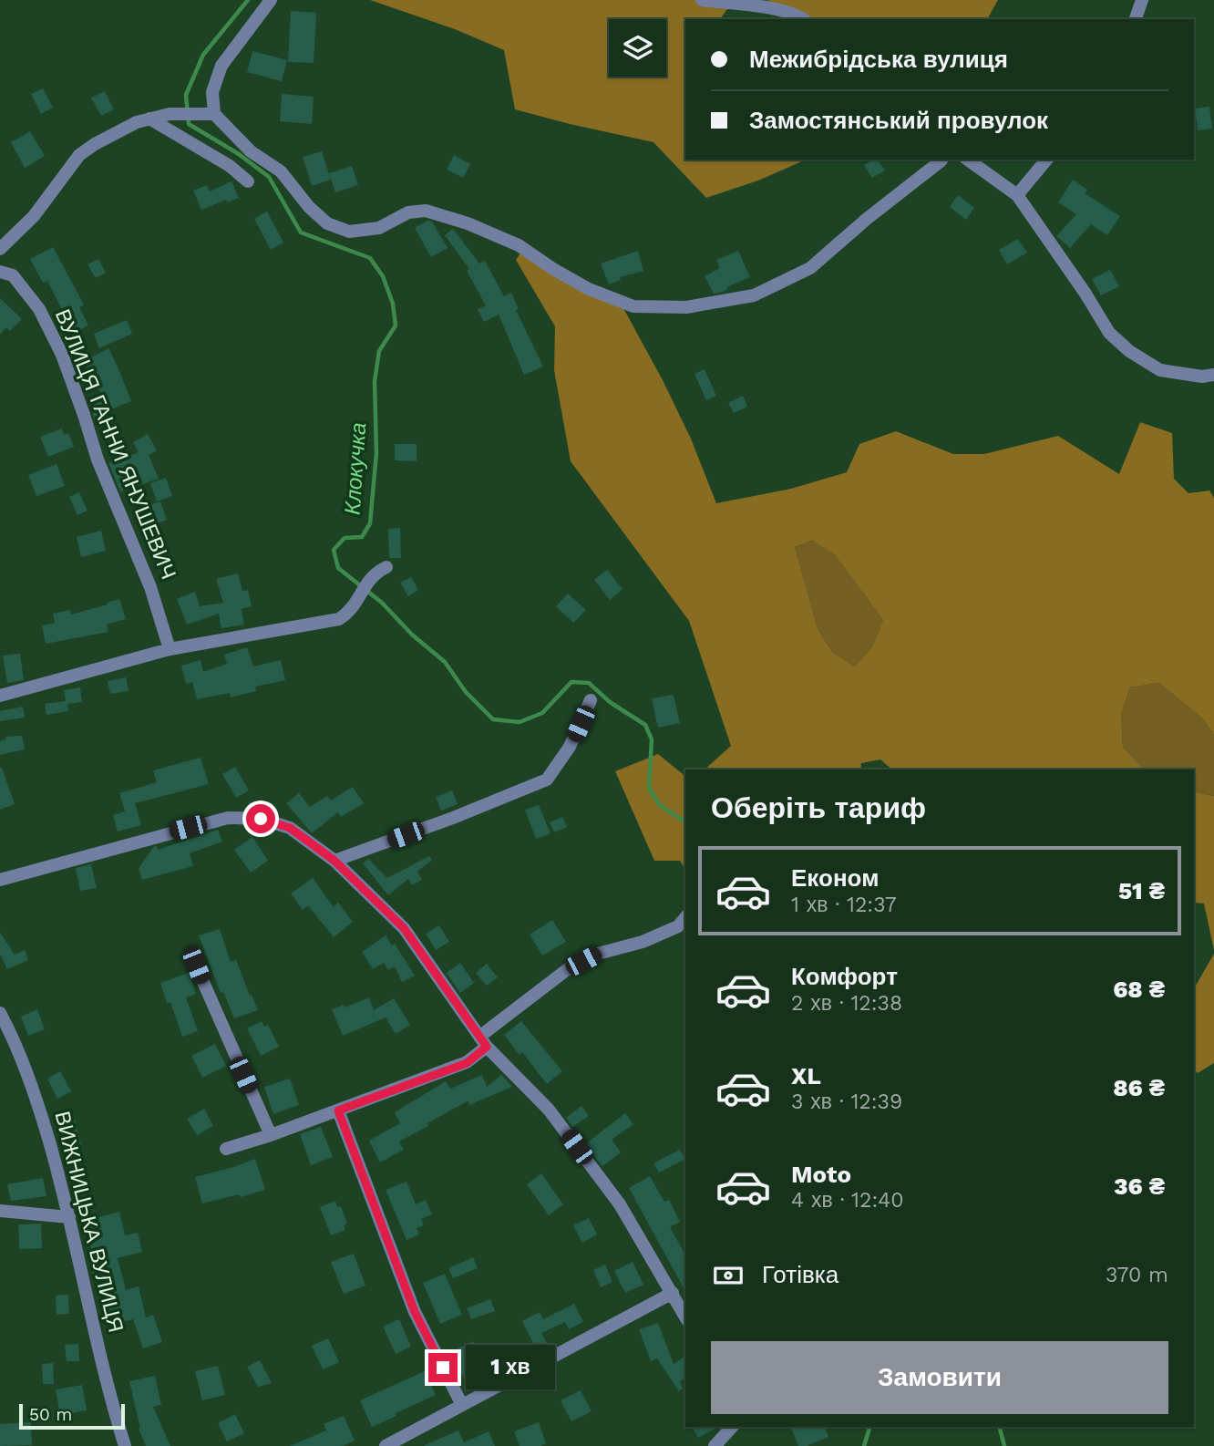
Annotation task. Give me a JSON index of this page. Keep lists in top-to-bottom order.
{
  "streets": {
    "street": ["ВУЛИЦЯ ГАННИ ЯНУШЕВИЧ", "ВИЖНИЦЬКА ВУЛИЦЯ"]
  },
  "water": ["Клокучка"],
  "scale_bar": "50 m",
  "page": {
    "banner": ["Межибрідська вулиця", "Замостянський провулок"],
    "heading": "Оберіть тариф",
    "list": [
      {
        "name": "Економ",
        "note": "1 хв · 12:37",
        "value": "51 ₴"
      },
      {
        "name": "Комфорт",
        "note": "2 хв · 12:38",
        "value": "68 ₴"
      },
      {
        "name": "XL",
        "note": "3 хв · 12:39",
        "value": "86 ₴"
      },
      {
        "name": "Moto",
        "note": "4 хв · 12:40",
        "value": "36 ₴"
      }
    ],
    "pay": ["Готівка", "370 m"],
    "buttons": "Замовити",
    "bubble": "1 хв",
    "scale": "50 m"
  }
}
